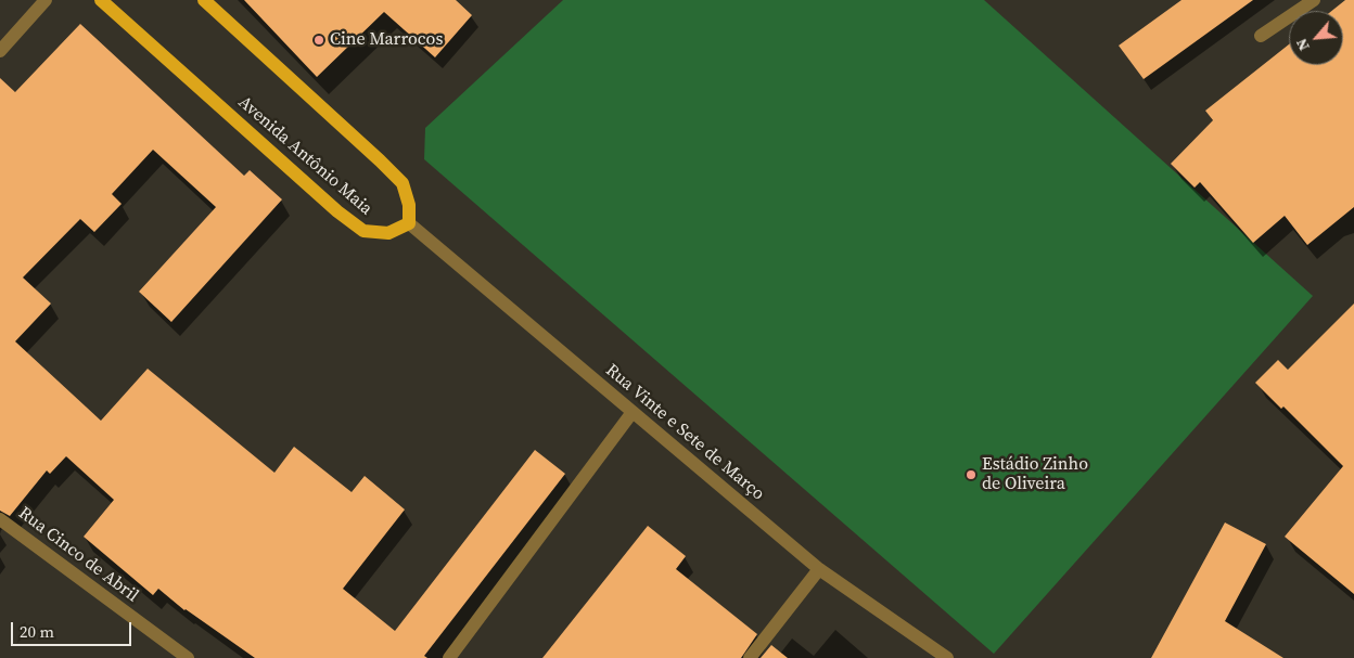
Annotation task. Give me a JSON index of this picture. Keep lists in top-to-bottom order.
{
  "streets": {
    "main road": ["Avenida Antônio Maia"],
    "street": ["Rua Vinte e Sete de Março", "Rua Cinco de Abril"]
  },
  "crossings": [
    ["Avenida Antônio Maia", "Rua Vinte e Sete de Março"]
  ],
  "places": ["Cine Marrocos", "Estádio Zinho de Oliveira"],
  "scale_bar": "20 m",
  "north": "bottom left"
}
